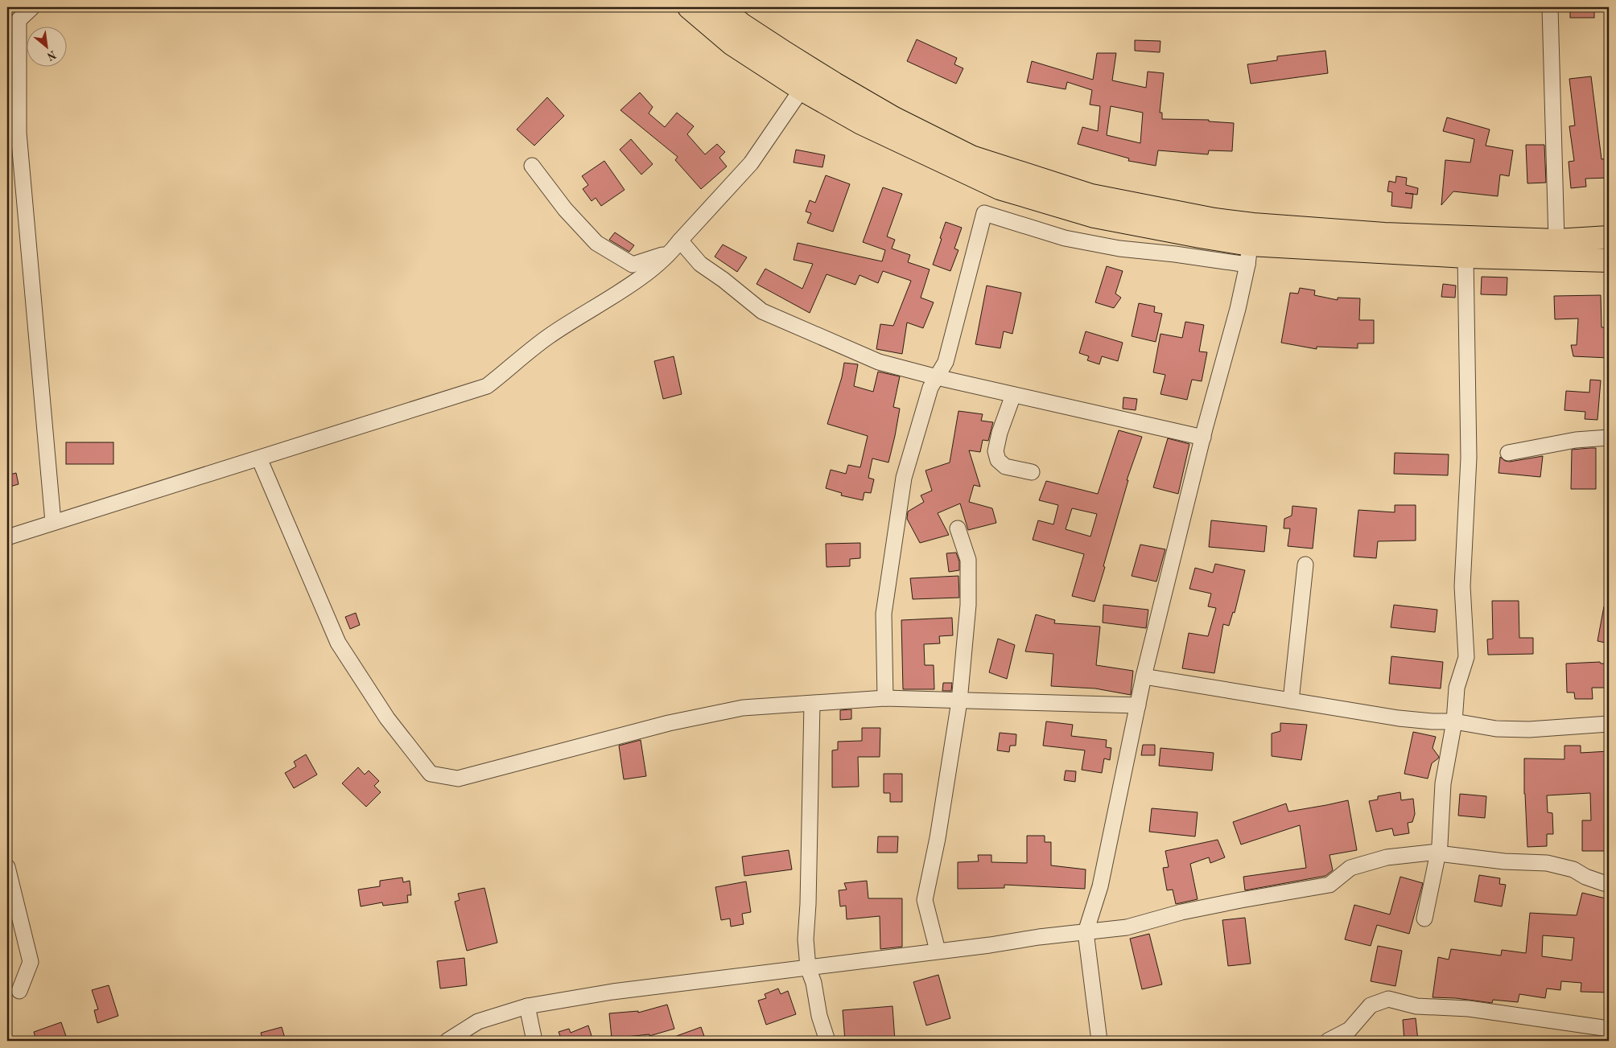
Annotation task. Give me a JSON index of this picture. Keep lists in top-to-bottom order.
{
  "north": "bottom right"
}
